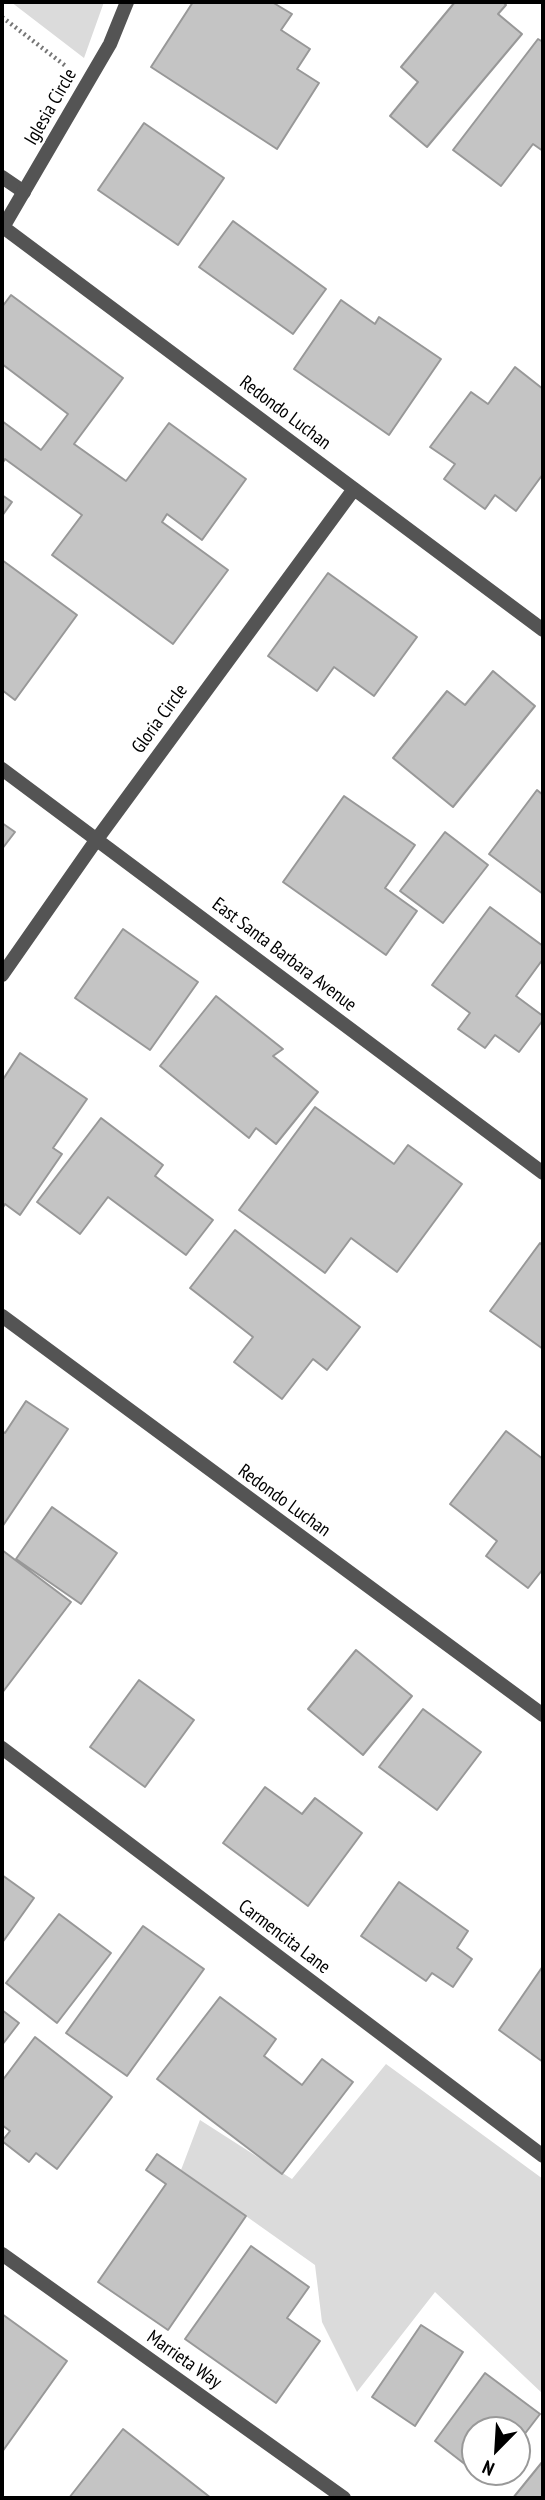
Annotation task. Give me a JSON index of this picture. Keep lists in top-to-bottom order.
{
  "streets": {
    "street": [
      "Iglesia Circle",
      "Redondo Luchan",
      "Gloria Circle",
      "East Santa Barbara Avenue",
      "Carmencita Lane",
      "Marrieta Way"
    ]
  },
  "crossings": [
    ["Iglesia Circle", "Redondo Luchan"],
    ["Redondo Luchan", "Gloria Circle"],
    ["Gloria Circle", "East Santa Barbara Avenue"]
  ],
  "north": "bottom left"
}
